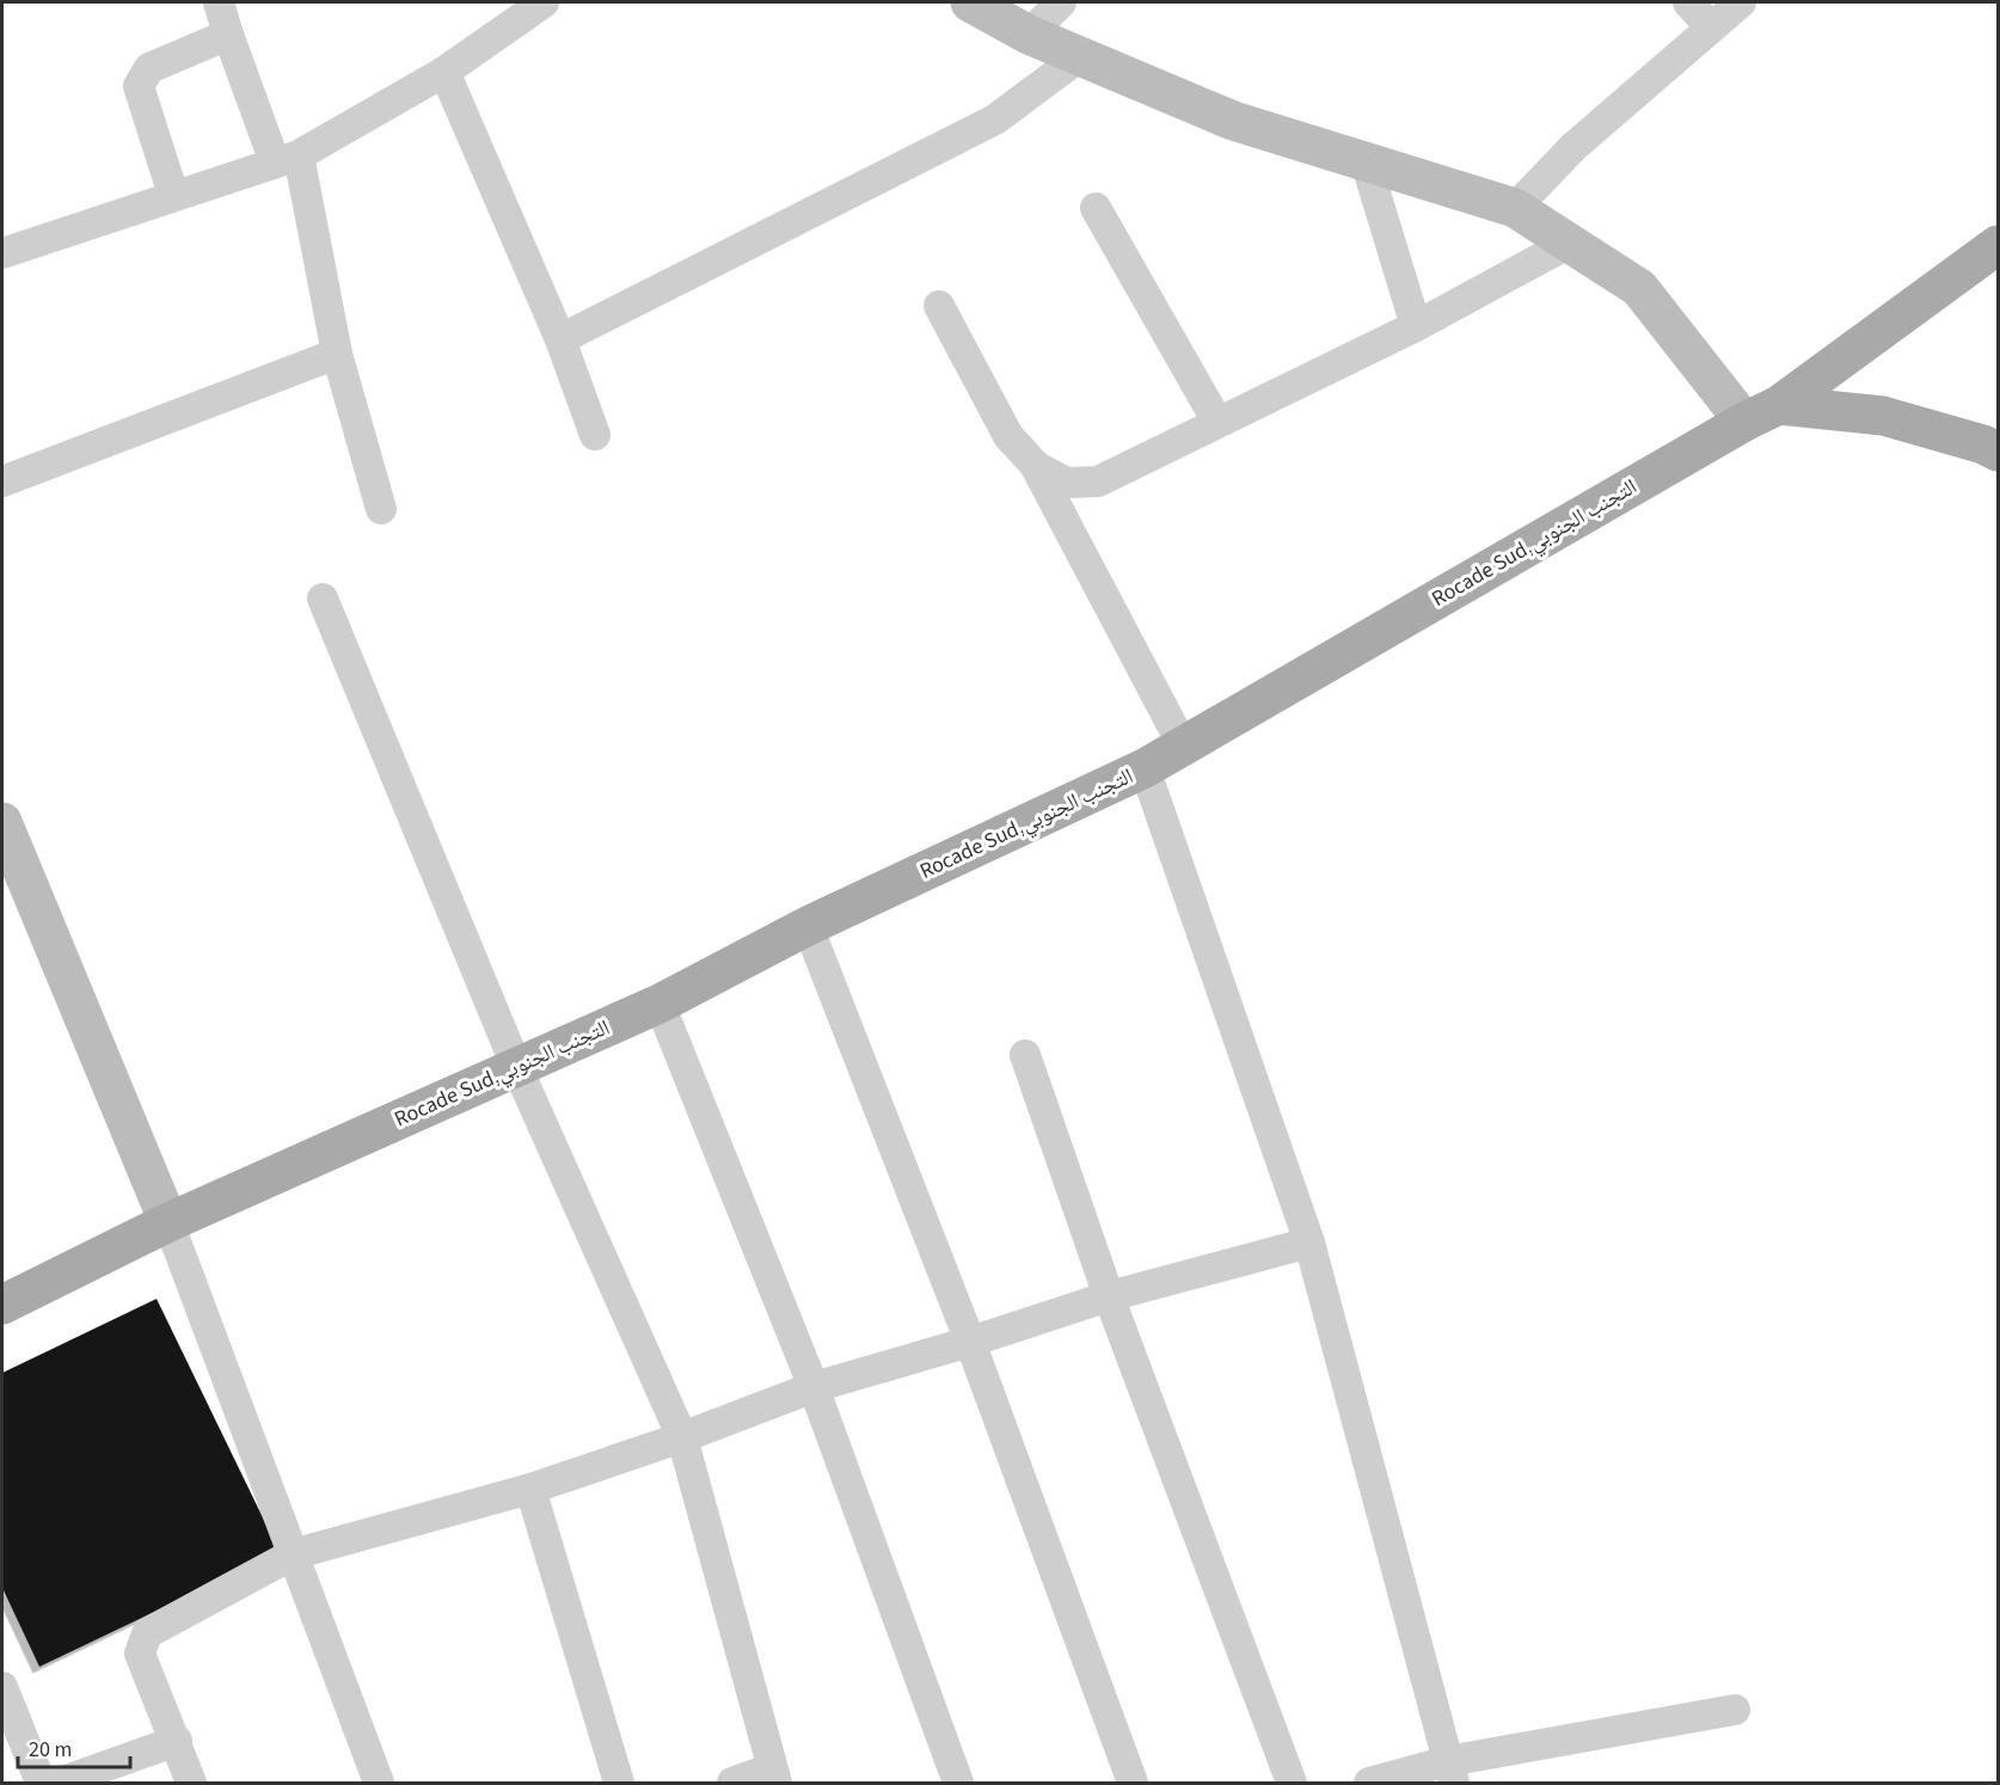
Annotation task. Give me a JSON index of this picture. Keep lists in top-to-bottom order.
{
  "streets": {
    "main road": ["Rocade Sud,التجنب الجنوبي"]
  },
  "scale_bar": "20 m"
}
